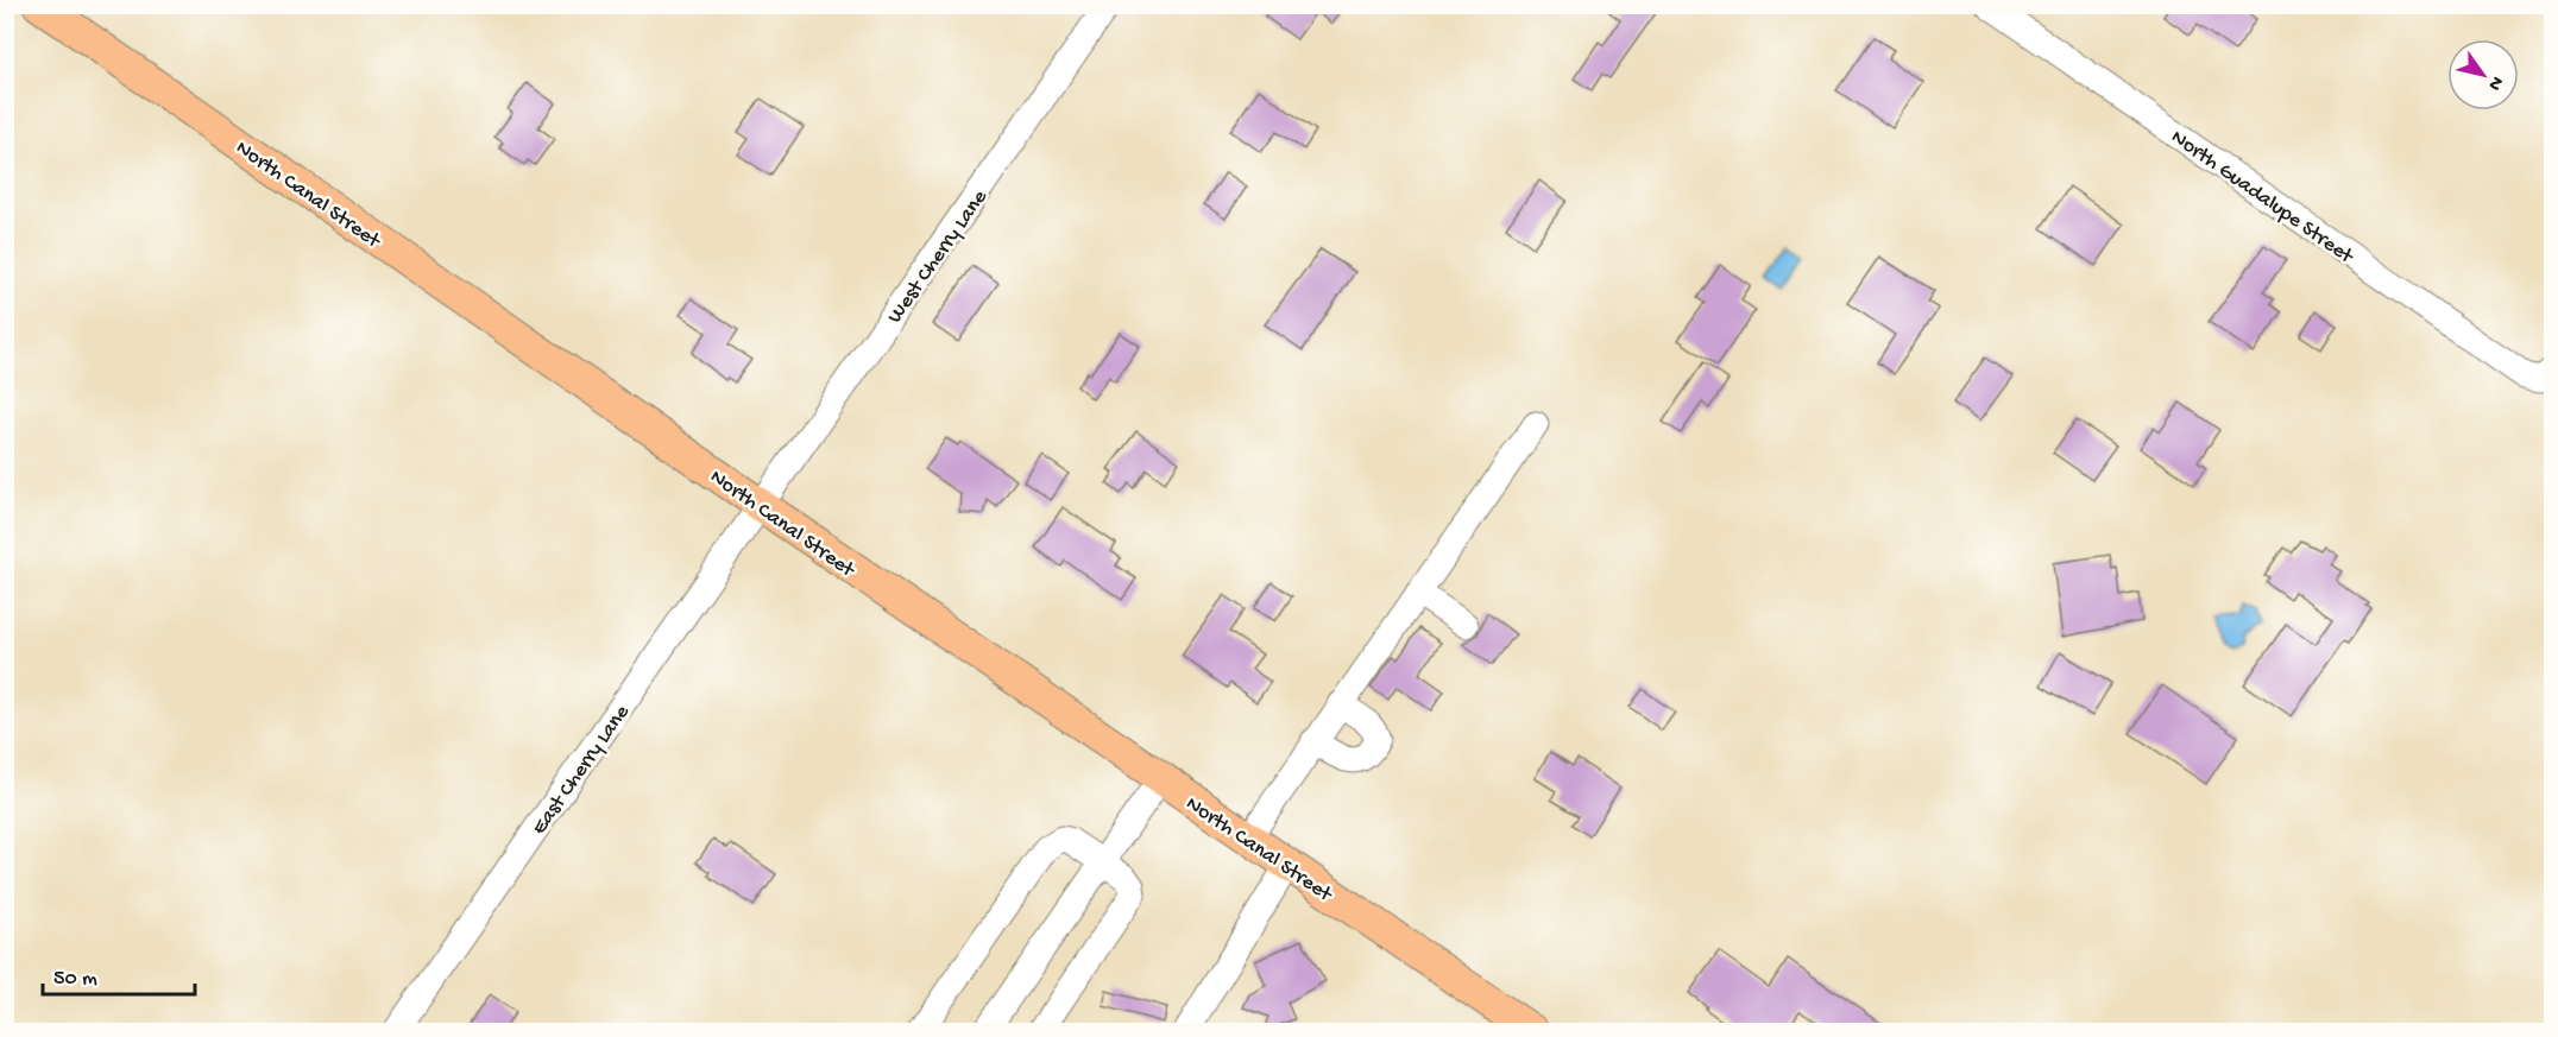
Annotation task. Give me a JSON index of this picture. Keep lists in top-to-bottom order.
{
  "streets": {
    "main road": ["North Canal Street"],
    "street": ["North Guadalupe Street", "West Cherry Lane", "East Cherry Lane"]
  },
  "crossings": [
    ["North Canal Street", "West Cherry Lane"],
    ["North Canal Street", "East Cherry Lane"],
    ["West Cherry Lane", "East Cherry Lane"]
  ],
  "scale_bar": "50 m",
  "north": "bottom right"
}
